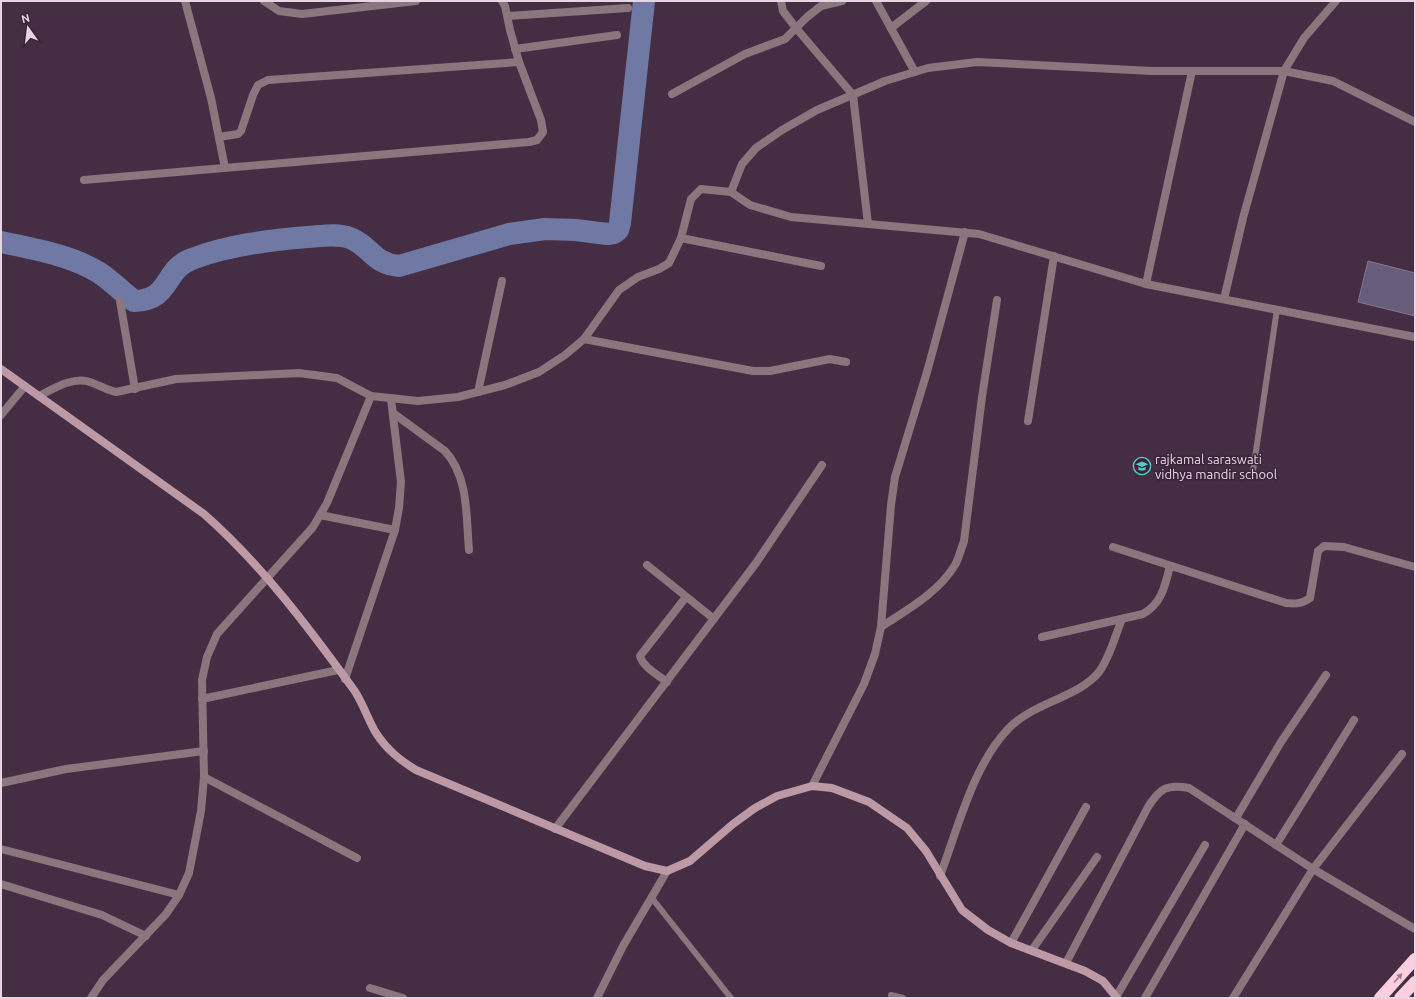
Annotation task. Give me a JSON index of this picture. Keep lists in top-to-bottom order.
{
  "places": {
    "school or university": ["rajkamal saraswati vidhya mandir school"]
  },
  "north": "top"
}
